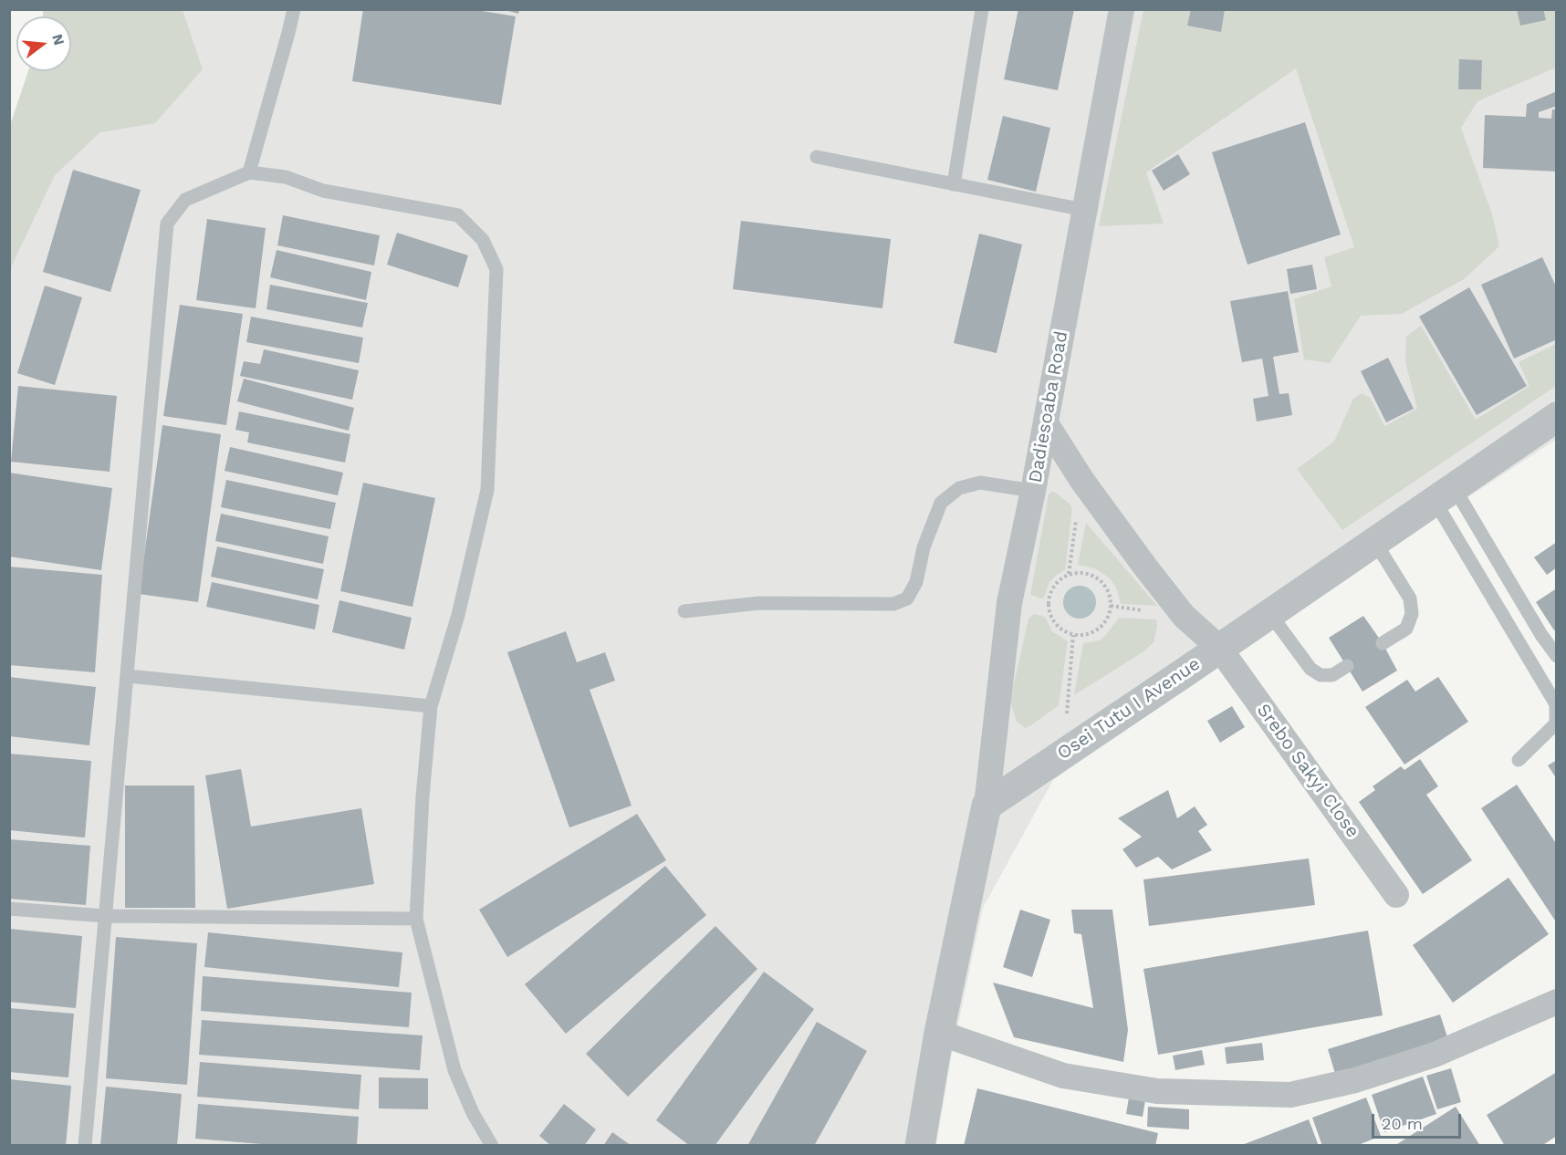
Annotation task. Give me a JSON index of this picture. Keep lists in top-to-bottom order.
{
  "streets": {
    "street": ["Dadiesoaba Road", "Osei Tutu I Avenue", "Srebo Sakyi Close"]
  },
  "crossings": [
    ["Dadiesoaba Road", "Osei Tutu I Avenue"],
    ["Dadiesoaba Road", "Srebo Sakyi Close"],
    ["Osei Tutu I Avenue", "Srebo Sakyi Close"]
  ],
  "scale_bar": "20 m",
  "north": "right"
}
